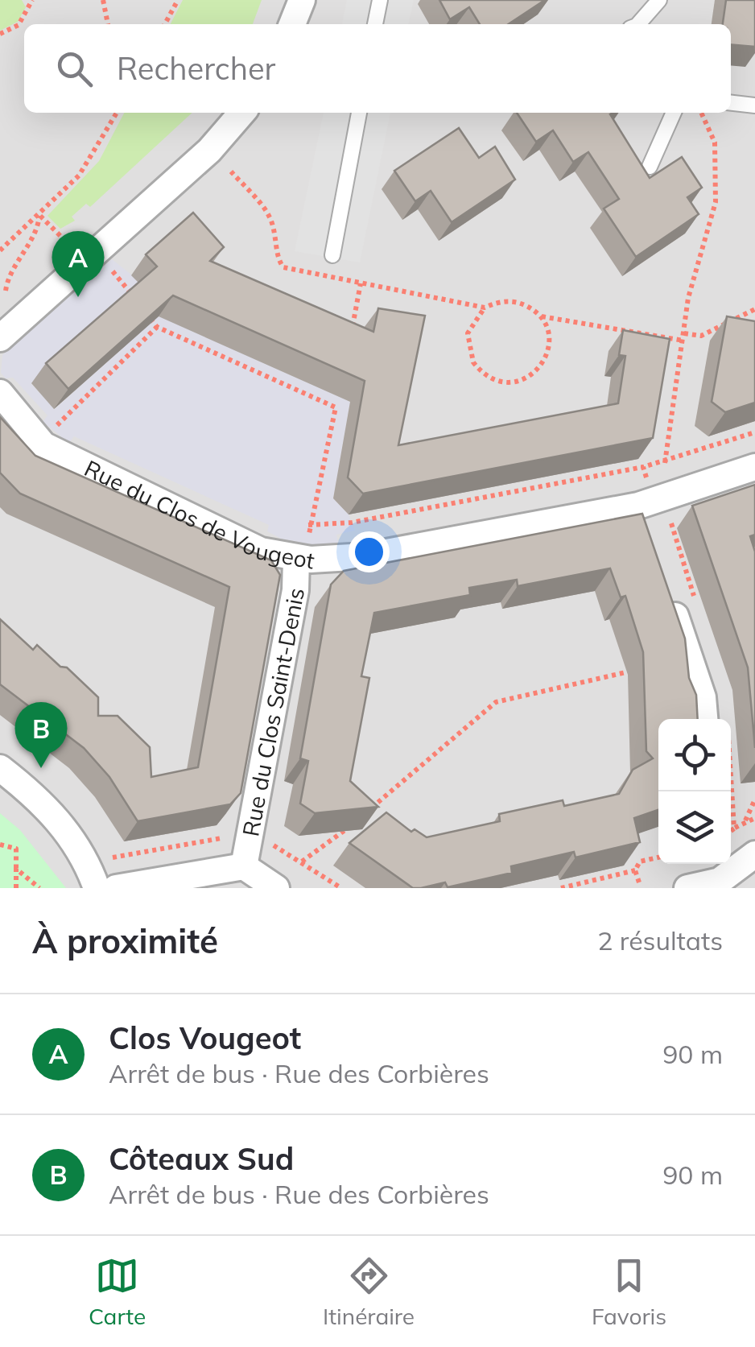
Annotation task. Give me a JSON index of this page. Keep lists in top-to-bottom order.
{
  "streets": {
    "street": ["Rue du Clos de Vougeot", "Rue du Clos Saint-Denis"]
  },
  "crossings": [
    ["Rue du Clos de Vougeot", "Rue du Clos Saint-Denis"]
  ],
  "page": {
    "search": "Rechercher",
    "pins": ["A", "B"],
    "heading": ["À proximité", "2 résultats"],
    "list": [
      {
        "mark": "A",
        "name": "Clos Vougeot",
        "note": "Arrêt de bus · Rue des Corbières",
        "value": "90 m"
      },
      {
        "mark": "B",
        "name": "Côteaux Sud",
        "note": "Arrêt de bus · Rue des Corbières",
        "value": "90 m"
      }
    ],
    "nav": ["Carte", "Itinéraire", "Favoris"]
  }
}
